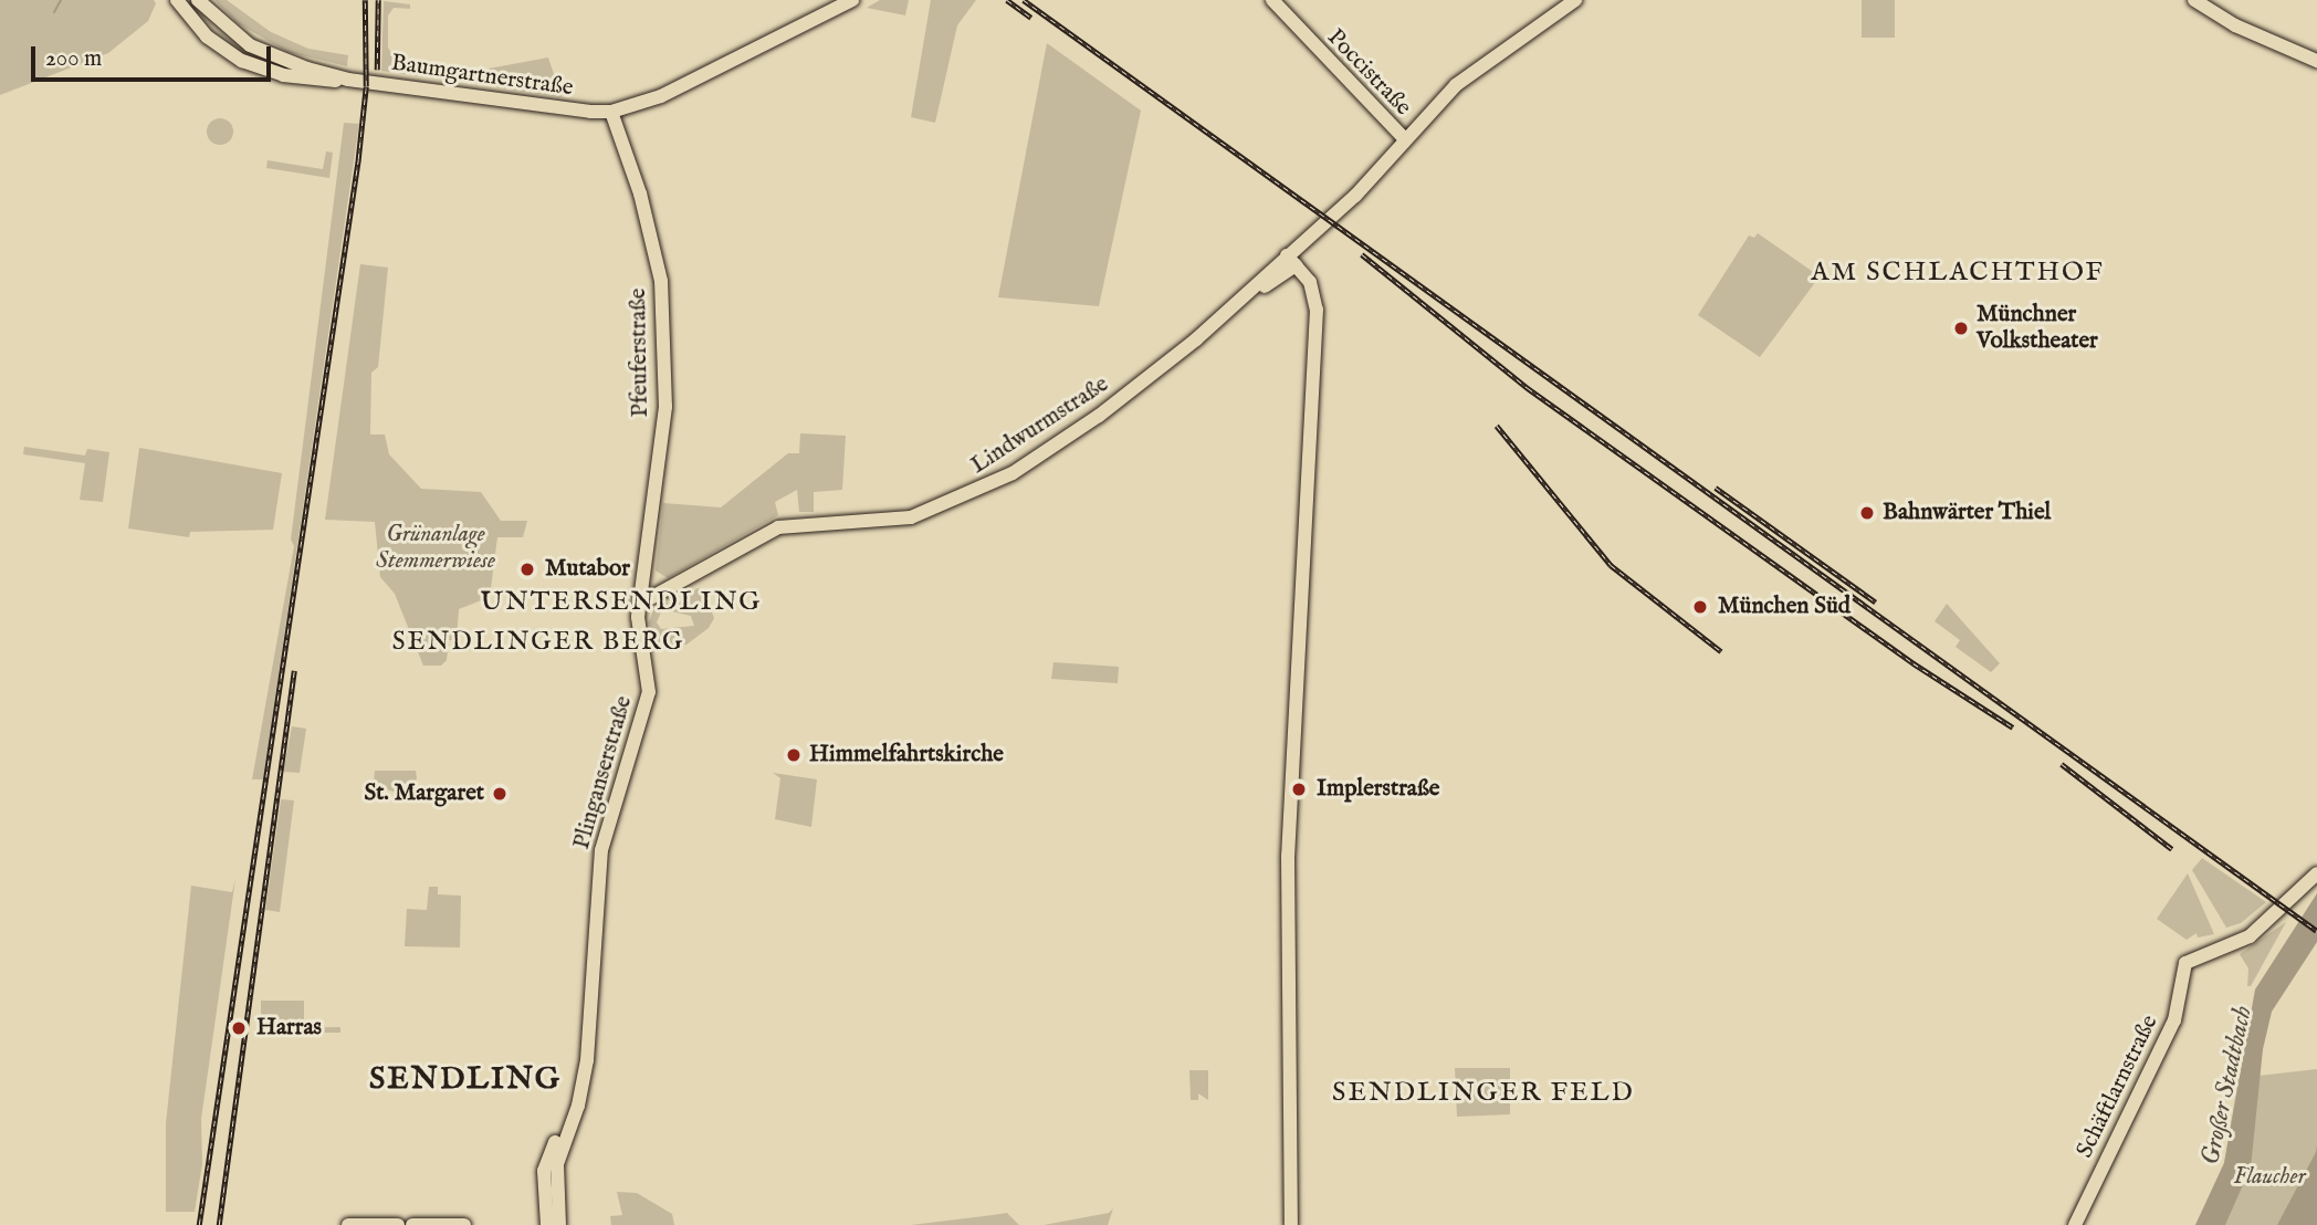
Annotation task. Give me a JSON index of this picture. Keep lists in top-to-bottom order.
{
  "streets": {
    "main road": [
      "Poccistraße",
      "Baumgartnerstraße",
      "Pfeuferstraße",
      "Lindwurmstraße",
      "Plinganserstraße",
      "Schäftlarnstraße"
    ]
  },
  "crossings": [
    ["Poccistraße", "Lindwurmstraße"],
    ["Baumgartnerstraße", "Pfeuferstraße"],
    ["Pfeuferstraße", "Lindwurmstraße"],
    ["Pfeuferstraße", "Plinganserstraße"],
    ["Lindwurmstraße", "Plinganserstraße"]
  ],
  "districts": [
    "AM SCHLACHTHOF",
    "UNTERSENDLING",
    "SENDLINGER BERG",
    "SENDLING",
    "SENDLINGER FELD"
  ],
  "water": ["Großer Stadtbach"],
  "parks": ["Grünanlage Stemmerwiese", "Flaucher"],
  "places": [
    "Münchner Volkstheater",
    "Bahnwärter Thiel",
    "Mutabor",
    "München Süd",
    "Himmelfahrtskirche",
    "Implerstraße",
    "St. Margaret",
    "Harras"
  ],
  "scale_bar": "200 m"
}
